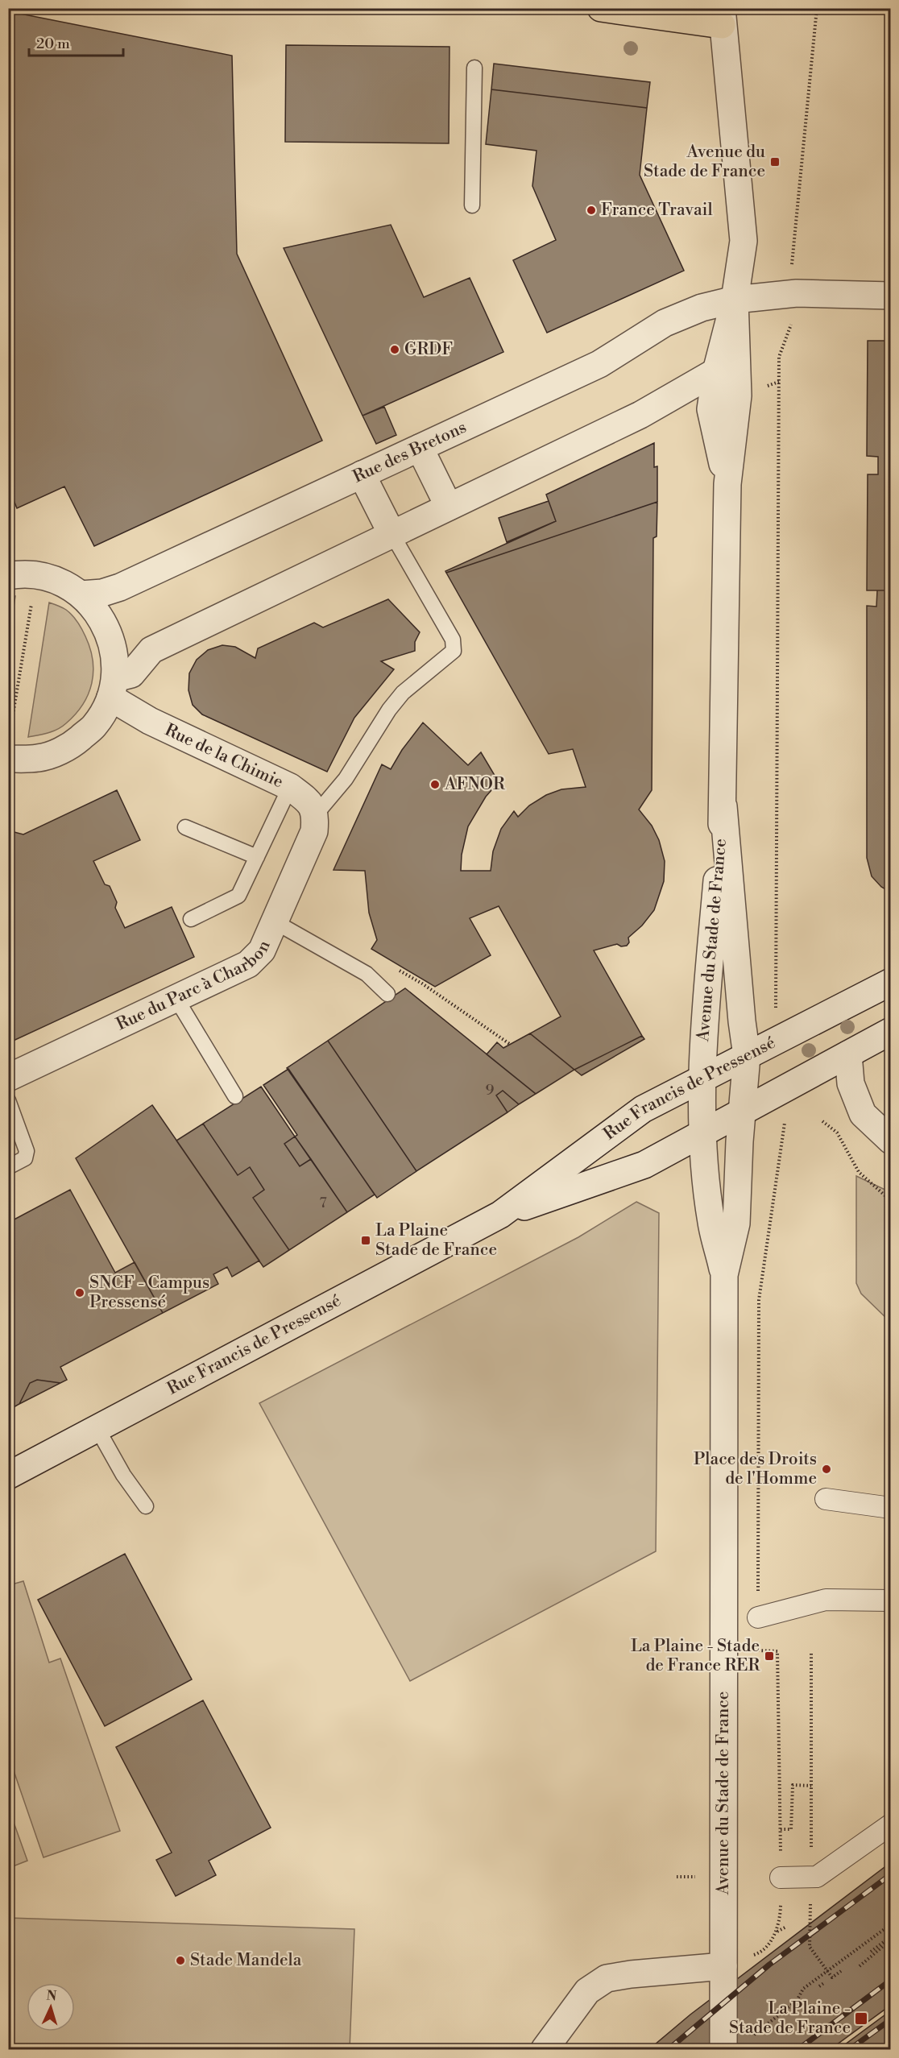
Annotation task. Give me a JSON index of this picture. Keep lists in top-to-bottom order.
{
  "streets": {
    "street": [
      "Rue des Bretons",
      "Rue de la Chimie",
      "Avenue du Stade de France",
      "Rue du Parc à Charbon",
      "Rue Francis de Pressensé"
    ]
  },
  "crossings": [
    ["Rue des Bretons", "Avenue du Stade de France"],
    ["Rue de la Chimie", "Rue du Parc à Charbon"],
    ["Avenue du Stade de France", "Rue Francis de Pressensé"]
  ],
  "places": {
    "transit": [
      "Avenue du Stade de France",
      "La Plaine Stade de France",
      "La Plaine - Stade de France RER",
      "La Plaine - Stade de France"
    ],
    "other": [
      "France Travail",
      "GRDF",
      "AFNOR",
      "SNCF - Campus Pressensé",
      "Place des Droits de l'Homme",
      "Stade Mandela"
    ]
  },
  "house_numbers": ["9", "7"],
  "scale_bar": "20 m",
  "north": "top"
}
